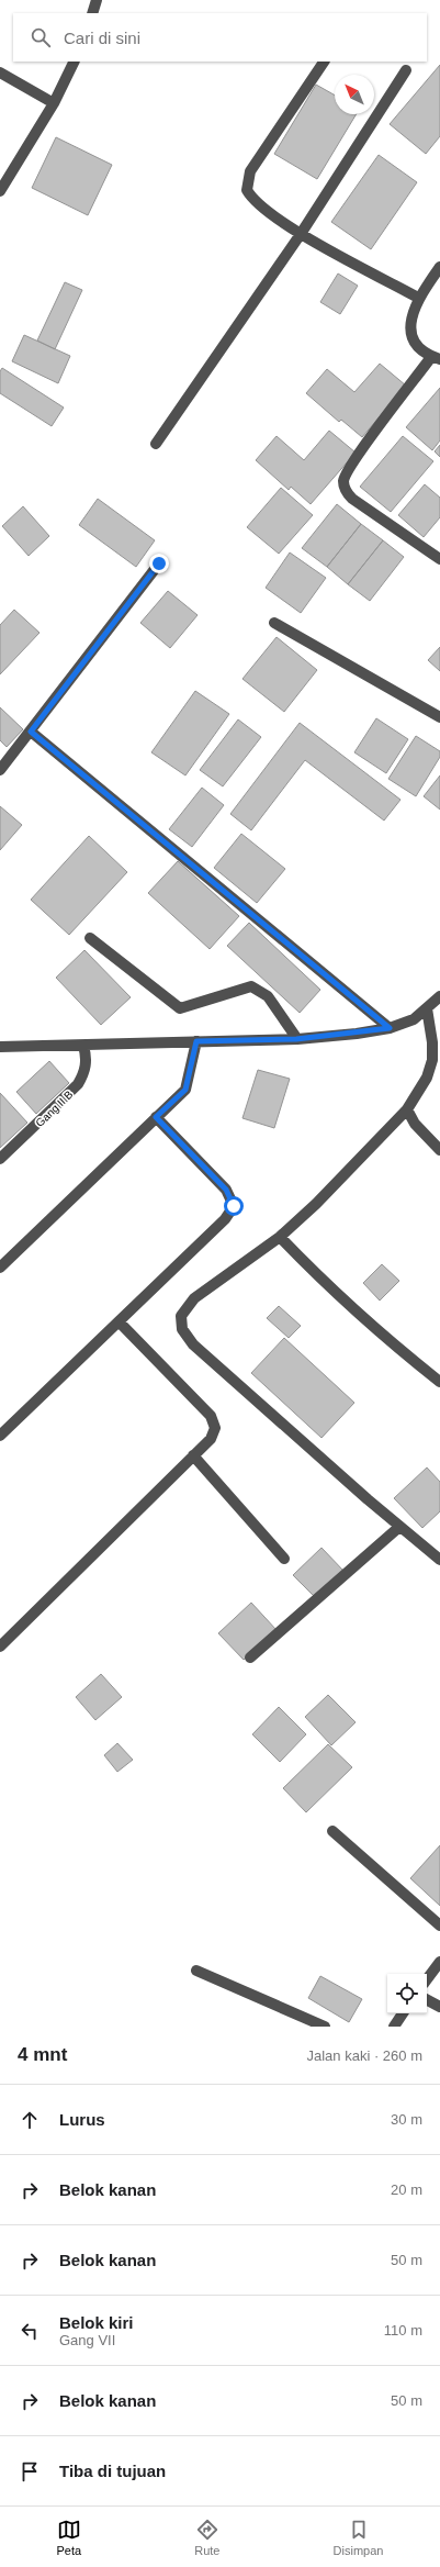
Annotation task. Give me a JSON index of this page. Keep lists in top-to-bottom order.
{
  "streets": {
    "street": ["Gang II B"]
  },
  "north": "top left",
  "page": {
    "search": "Cari di sini",
    "heading": ["4 mnt", "Jalan kaki · 260 m"],
    "list": [
      ["Lurus", "30 m"],
      ["Belok kanan", "20 m"],
      ["Belok kanan", "50 m"],
      ["Belok kiri", "Gang VII", "110 m"],
      ["Belok kanan", "50 m"],
      "Tiba di tujuan"
    ],
    "nav": ["Peta", "Rute", "Disimpan"]
  }
}
